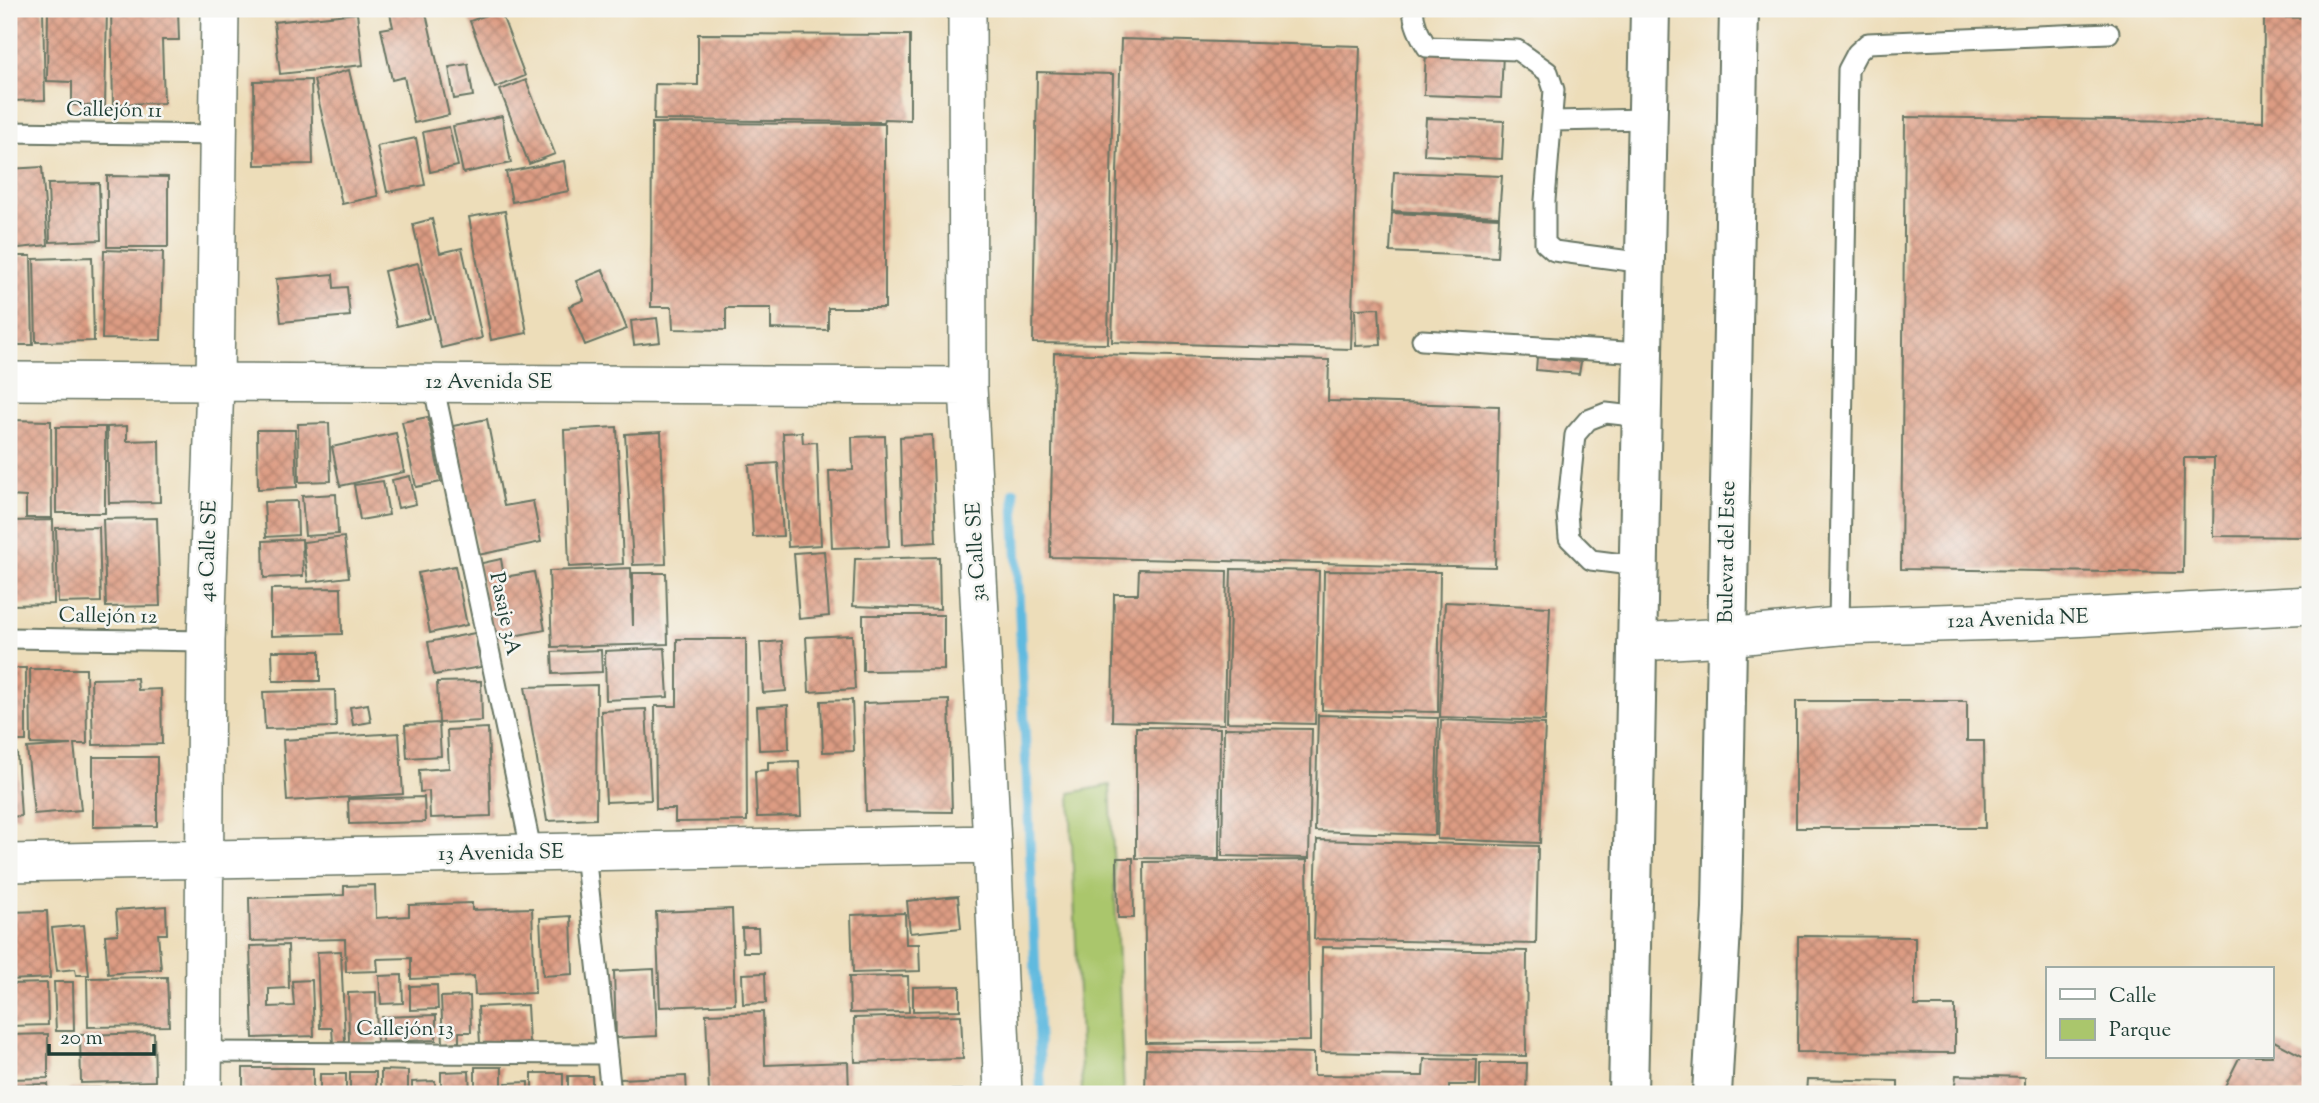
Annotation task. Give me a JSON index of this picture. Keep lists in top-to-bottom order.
{
  "streets": {
    "highway": ["Bulevar del Este"],
    "street": [
      "12 Avenida SE",
      "4a Calle SE",
      "3a Calle SE",
      "12a Avenida NE",
      "13 Avenida SE"
    ],
    "lane": [
      "Callejón 11",
      "Pasaje 3A",
      "Callejón 12",
      "Callejón 13"
    ]
  },
  "crossings": [
    ["Callejón 11", "4a Calle SE"],
    ["12 Avenida SE", "4a Calle SE"],
    ["12 Avenida SE", "3a Calle SE"],
    ["12 Avenida SE", "Pasaje 3A"],
    ["4a Calle SE", "Callejón 12"],
    ["4a Calle SE", "13 Avenida SE"],
    ["4a Calle SE", "Callejón 13"],
    ["3a Calle SE", "13 Avenida SE"],
    ["Bulevar del Este", "12a Avenida NE"],
    ["Pasaje 3A", "13 Avenida SE"]
  ],
  "legend": ["Calle", "Parque"],
  "scale_bar": "20 m"
}
